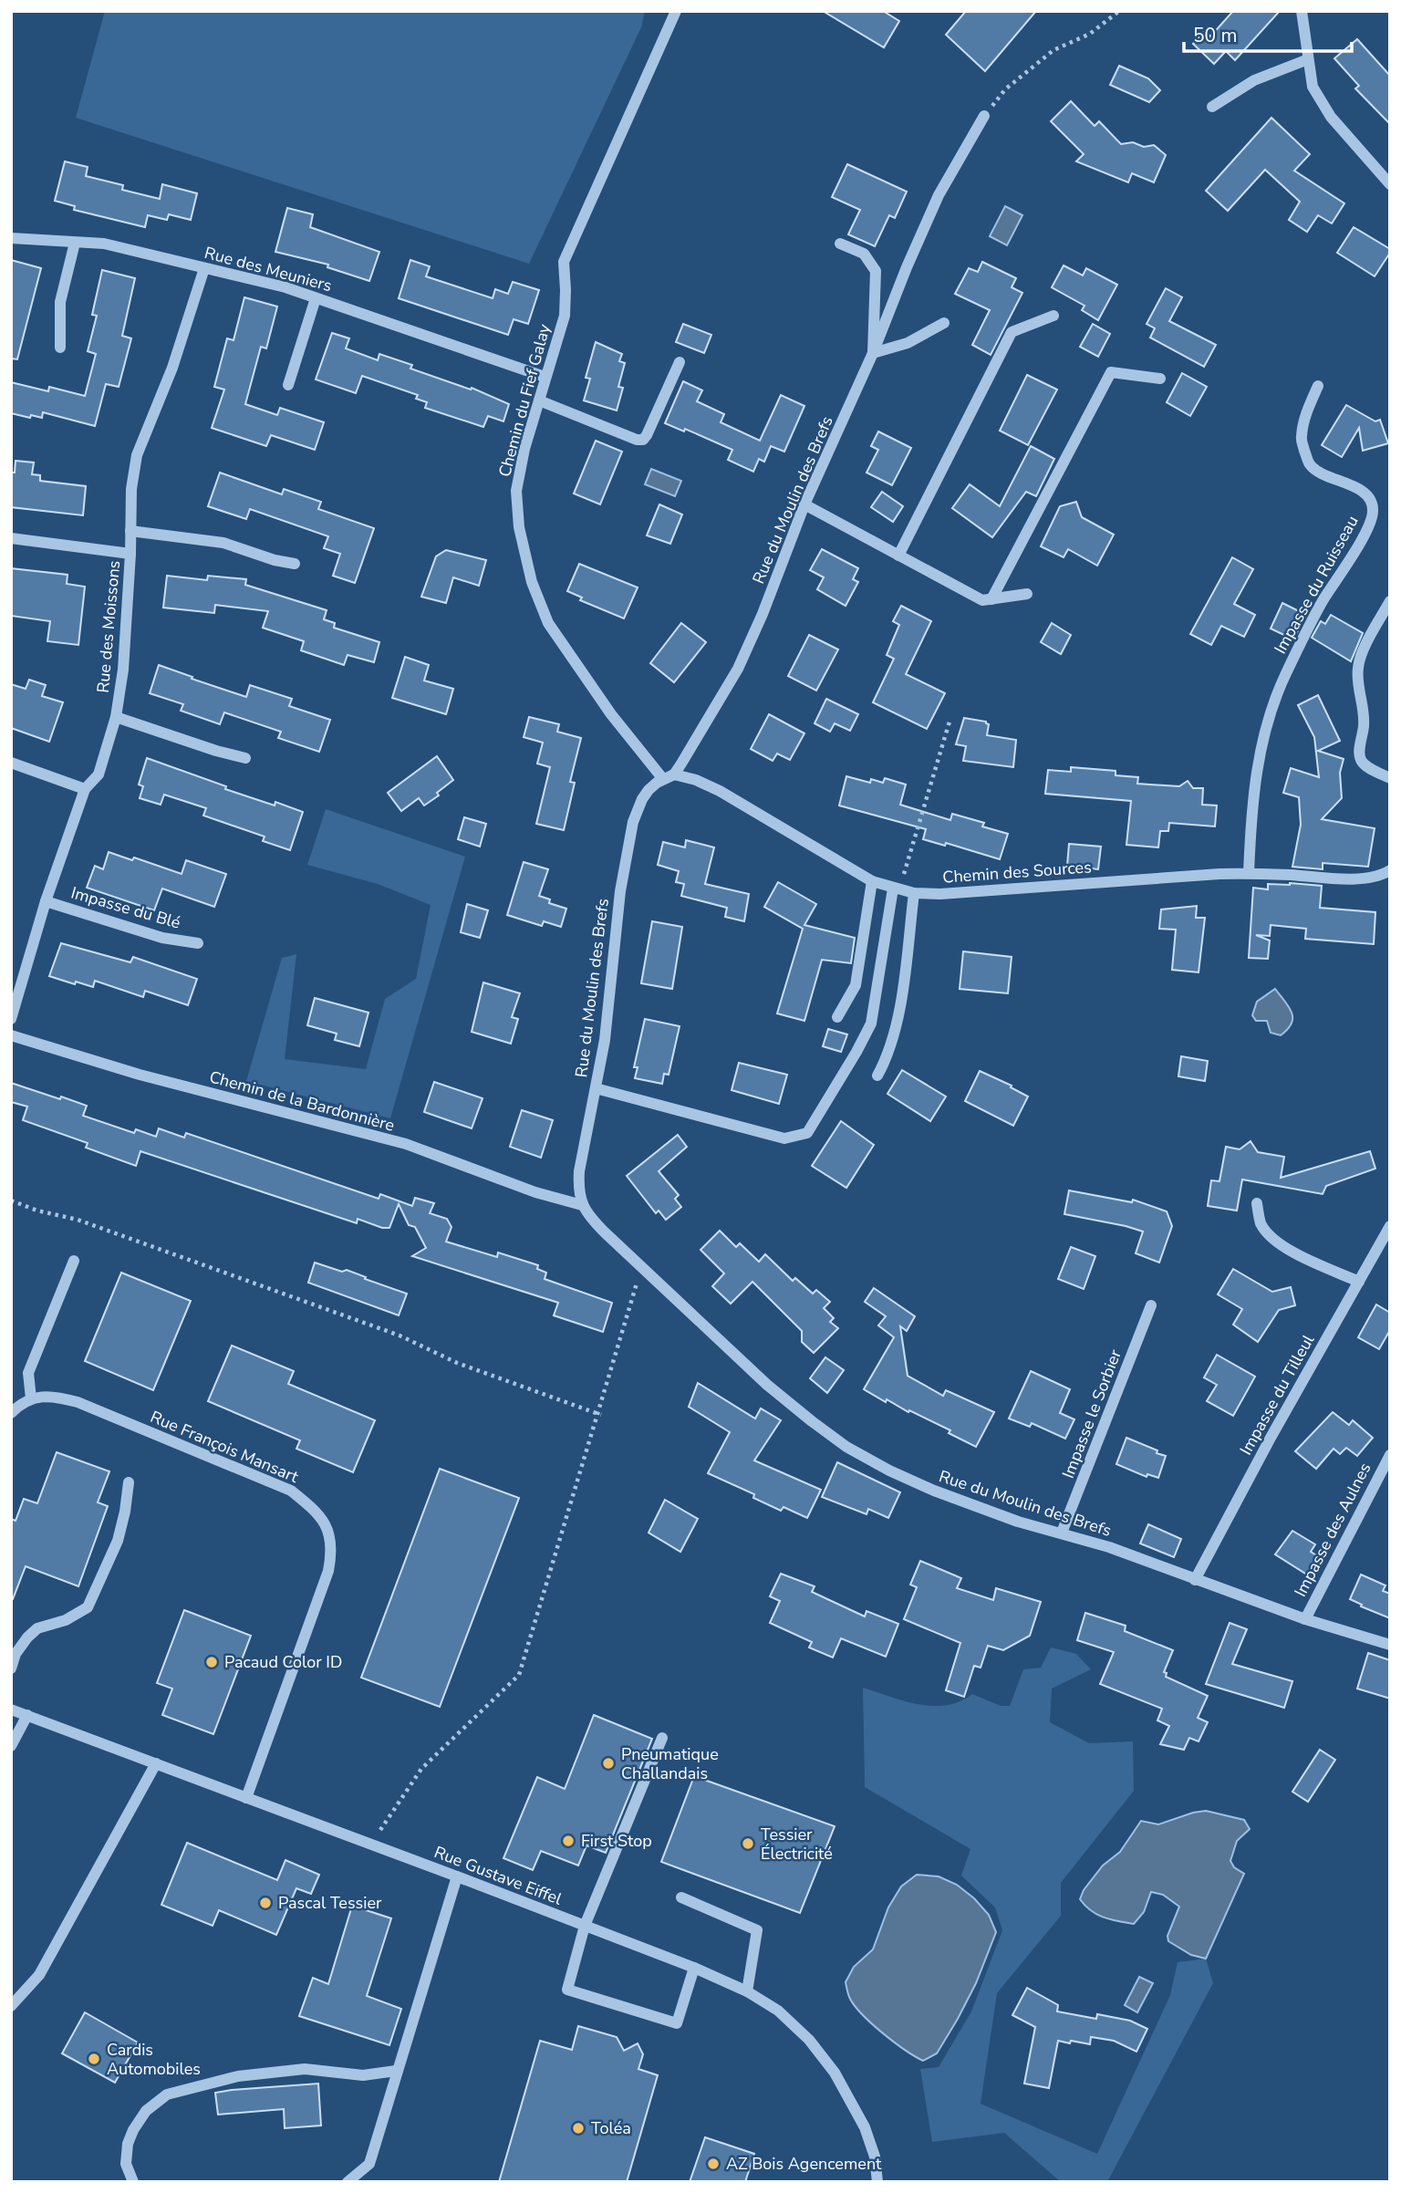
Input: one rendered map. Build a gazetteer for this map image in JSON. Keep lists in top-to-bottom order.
{
  "streets": {
    "street": [
      "Rue des Meuniers",
      "Chemin du Fief Galay",
      "Rue du Moulin des Brefs",
      "Impasse du Ruisseau",
      "Rue des Moissons",
      "Chemin des Sources",
      "Impasse du Blé",
      "Chemin de la Bardonnière",
      "Impasse du Tilleul",
      "Impasse le Sorbier",
      "Rue François Mansart",
      "Impasse des Aulnes",
      "Rue Gustave Eiffel"
    ]
  },
  "crossings": [
    ["Rue des Meuniers", "Chemin du Fief Galay"],
    ["Rue des Meuniers", "Rue des Moissons"],
    ["Chemin du Fief Galay", "Rue du Moulin des Brefs"],
    ["Chemin du Fief Galay", "Chemin des Sources"],
    ["Rue du Moulin des Brefs", "Chemin des Sources"],
    ["Rue du Moulin des Brefs", "Chemin de la Bardonnière"],
    ["Rue du Moulin des Brefs", "Impasse du Tilleul"],
    ["Rue du Moulin des Brefs", "Impasse le Sorbier"],
    ["Rue du Moulin des Brefs", "Impasse des Aulnes"],
    ["Impasse du Ruisseau", "Chemin des Sources"],
    ["Rue des Moissons", "Impasse du Blé"],
    ["Rue François Mansart", "Rue Gustave Eiffel"]
  ],
  "places": [
    "Pacaud Color ID",
    "Pneumatique Challandais",
    "First Stop",
    "Tessier Électricité",
    "Pascal Tessier",
    "Cardis Automobiles",
    "Toléa",
    "AZ Bois Agencement"
  ],
  "scale_bar": "50 m"
}
